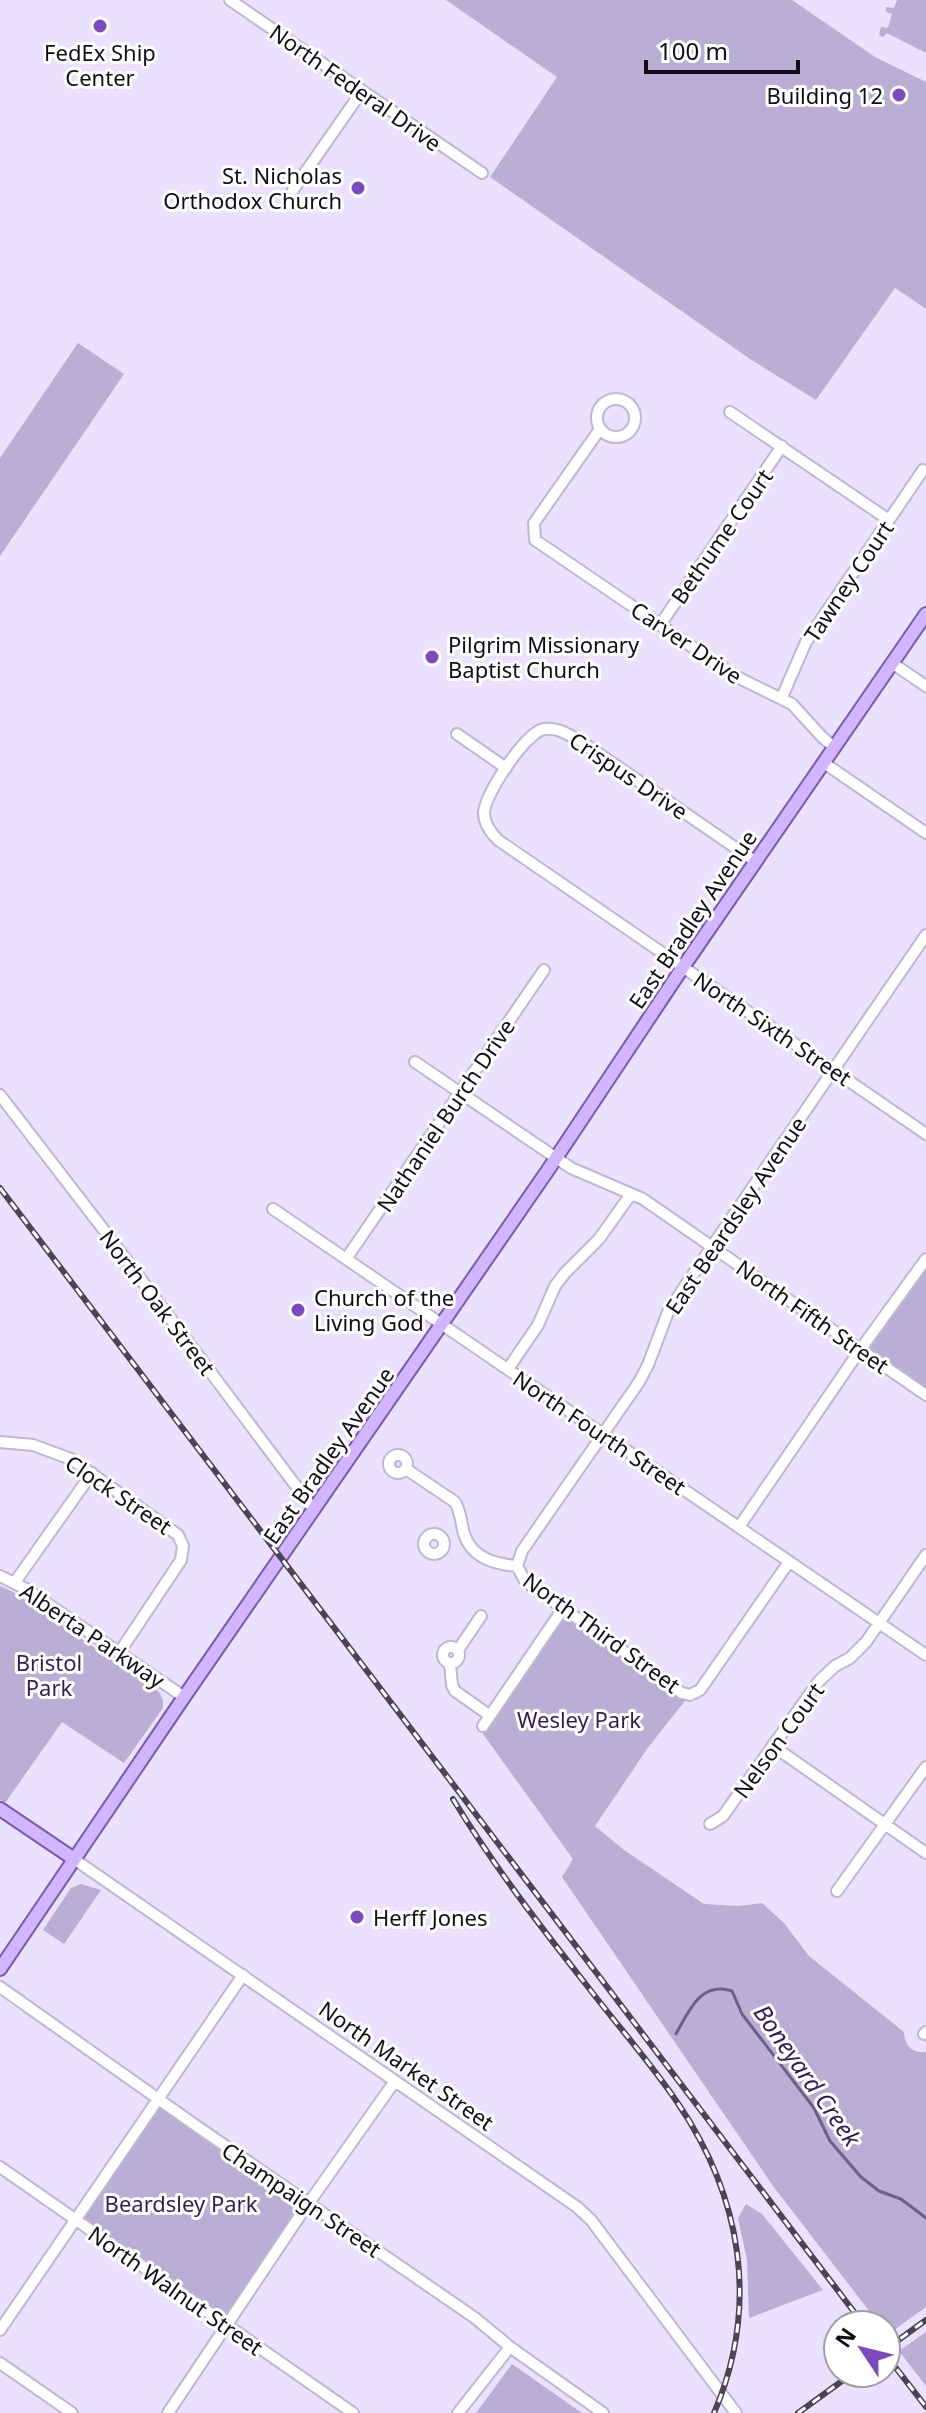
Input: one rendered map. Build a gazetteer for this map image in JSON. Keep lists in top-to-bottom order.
{
  "streets": {
    "main road": ["East Bradley Avenue", "North Market Street"],
    "street": [
      "North Federal Drive",
      "Bethume Court",
      "Tawney Court",
      "Carver Drive",
      "Crispus Drive",
      "North Sixth Street",
      "Nathaniel Burch Drive",
      "East Beardsley Avenue",
      "North Oak Street",
      "North Fifth Street",
      "North Fourth Street",
      "Clock Street",
      "North Third Street",
      "Alberta Parkway",
      "Nelson Court",
      "Champaign Street",
      "North Walnut Street"
    ]
  },
  "crossings": [
    ["Bethume Court", "Carver Drive"],
    ["Tawney Court", "Carver Drive"],
    ["Carver Drive", "East Bradley Avenue"],
    ["Crispus Drive", "East Bradley Avenue"],
    ["Crispus Drive", "North Sixth Street"],
    ["East Bradley Avenue", "North Sixth Street"],
    ["East Bradley Avenue", "North Oak Street"],
    ["East Bradley Avenue", "North Fifth Street"],
    ["East Bradley Avenue", "North Fourth Street"],
    ["East Bradley Avenue", "Alberta Parkway"],
    ["East Bradley Avenue", "North Market Street"],
    ["North Sixth Street", "East Beardsley Avenue"],
    ["Nathaniel Burch Drive", "North Fifth Street"],
    ["Nathaniel Burch Drive", "North Fourth Street"],
    ["East Beardsley Avenue", "North Fifth Street"],
    ["East Beardsley Avenue", "North Fourth Street"],
    ["East Beardsley Avenue", "North Third Street"],
    ["North Fourth Street", "North Third Street"],
    ["North Fourth Street", "Nelson Court"],
    ["Clock Street", "Alberta Parkway"]
  ],
  "water": ["Boneyard Creek"],
  "parks": ["Bristol Park", "Wesley Park", "Beardsley Park"],
  "places": [
    "FedEx Ship Center",
    "Building 12",
    "St. Nicholas Orthodox Church",
    "Pilgrim Missionary Baptist Church",
    "Church of the Living God",
    "Herff Jones"
  ],
  "scale_bar": "100 m",
  "north": "top left"
}
